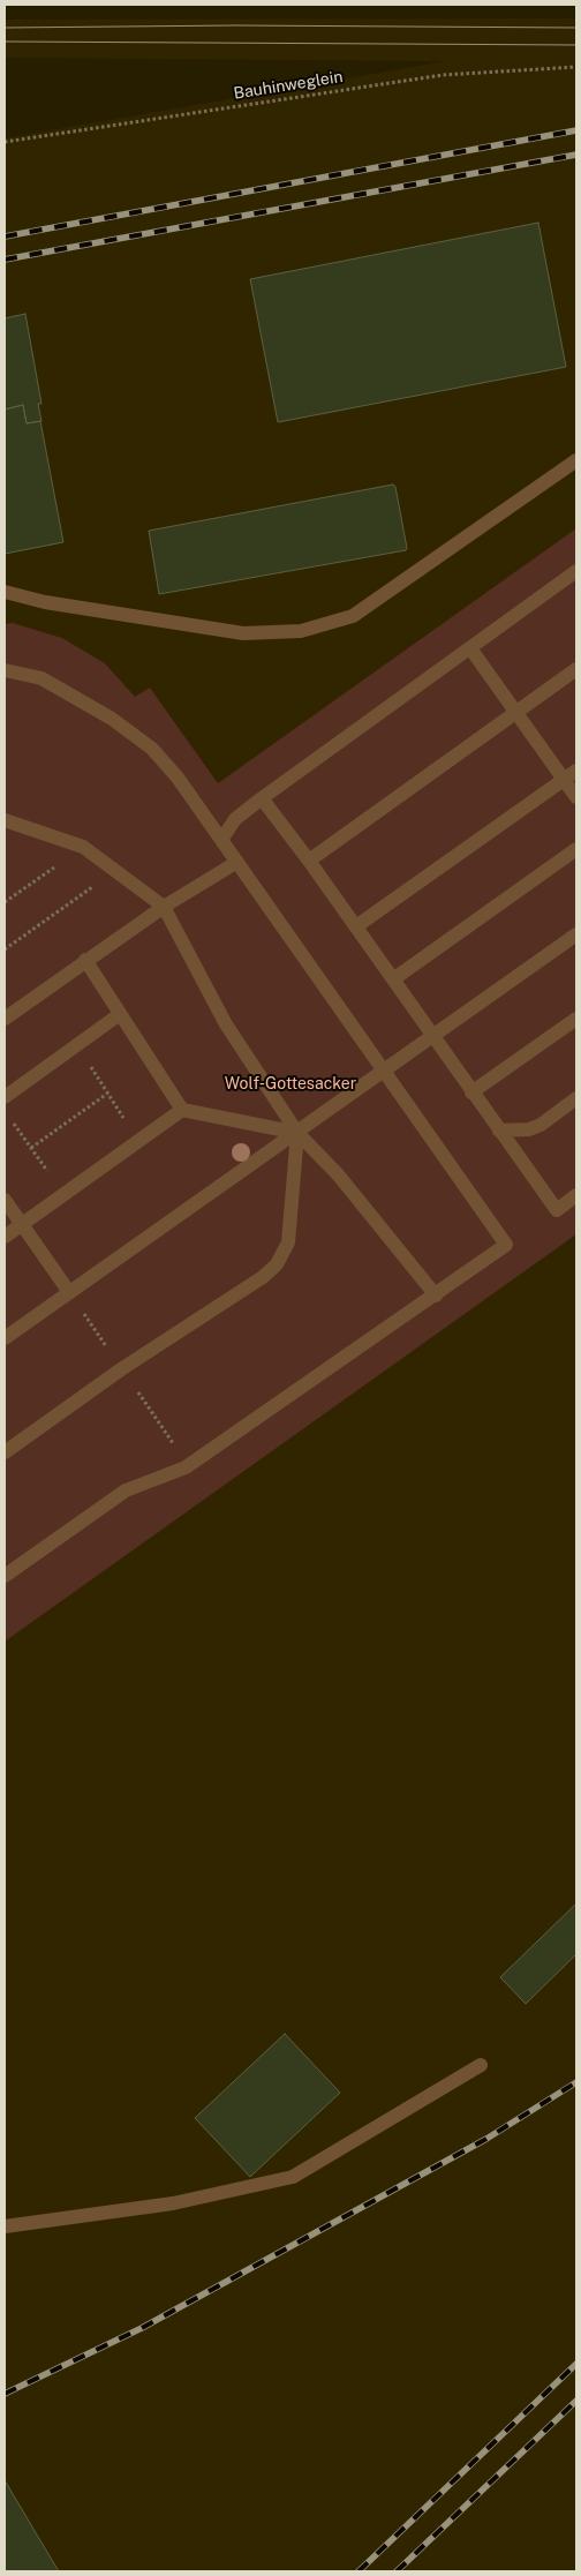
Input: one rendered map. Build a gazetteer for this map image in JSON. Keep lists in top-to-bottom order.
{
  "streets": {
    "path": ["Bauhinweglein"]
  },
  "parks": ["Wolf-Gottesacker"]
}
